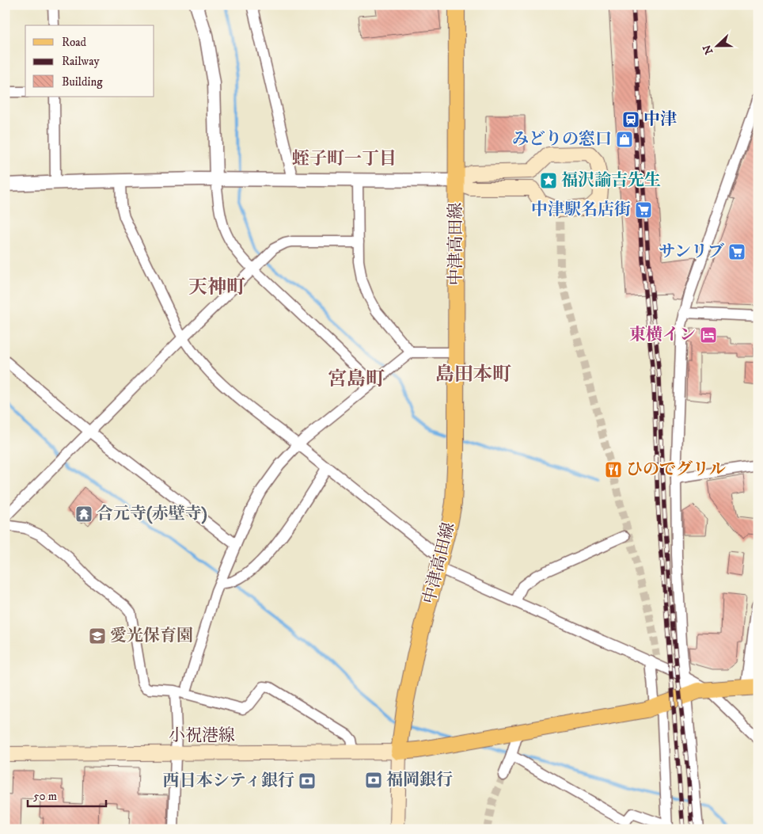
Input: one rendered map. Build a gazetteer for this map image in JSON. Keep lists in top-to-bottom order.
{
  "streets": {
    "main road": ["中津高田線", "小祝港線"]
  },
  "crossings": [
    ["中津高田線", "小祝港線"]
  ],
  "districts": [
    "蛭子町一丁目",
    "天神町",
    "島田本町",
    "宮島町"
  ],
  "places": {
    "station": ["中津"],
    "shop": ["みどりの窓口"],
    "place": ["福沢諭吉先生"],
    "supermarket": ["中津駅名店街", "サンリブ"],
    "hotel": ["東横イン"],
    "restaurant": ["ひのでグリル"],
    "temple": ["合元寺(赤壁寺)"],
    "school or university": ["愛光保育園"],
    "bank": ["福岡銀行", "西日本シティ銀行"]
  },
  "legend": ["Road", "Railway", "Building"],
  "scale_bar": "50 m",
  "north": "left"
}
